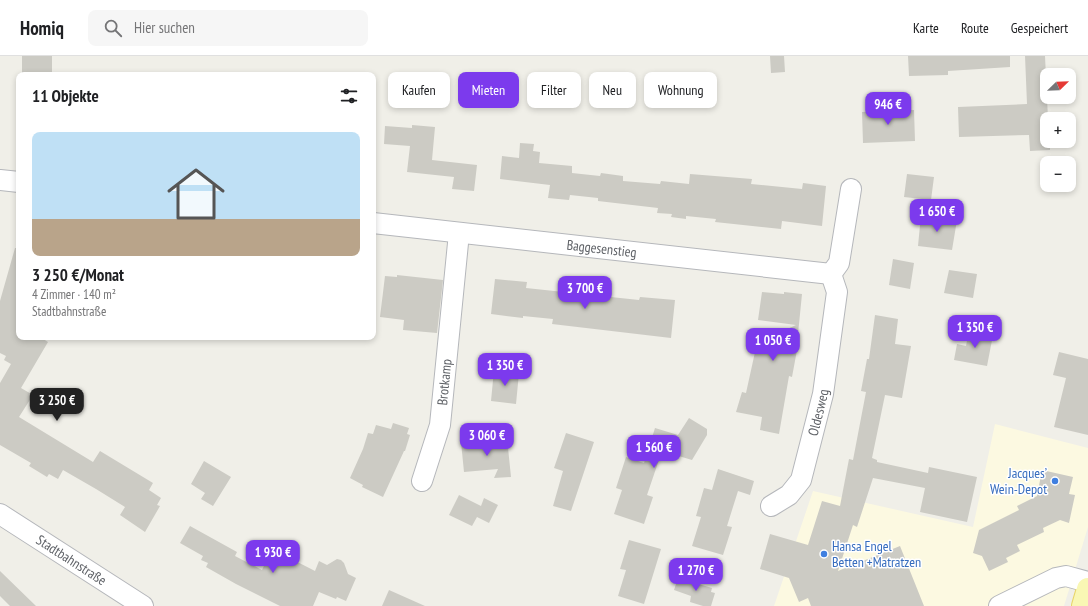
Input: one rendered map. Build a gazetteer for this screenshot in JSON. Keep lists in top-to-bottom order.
{
  "streets": {
    "street": [
      "Baggesenstieg",
      "Brotkamp",
      "Oldesweg",
      "Stadtbahnstraße"
    ]
  },
  "crossings": [
    ["Baggesenstieg", "Brotkamp"],
    ["Baggesenstieg", "Oldesweg"]
  ],
  "places": ["Jacques’ Wein-Depot", "Hansa Engel Betten +Matratzen"],
  "north": "top right",
  "page": {
    "header": "Homiq",
    "search": "Hier suchen",
    "nav": ["Karte", "Route", "Gespeichert"],
    "map_buttons": ["+", "−"],
    "chip": [
      "Kaufen",
      "Mieten",
      "Filter",
      "Neu",
      "Wohnung"
    ],
    "heading": "11 Objekte",
    "price": [
      "946 €",
      "1 650 €",
      "3 700 €",
      "1 350 €",
      "1 050 €",
      "1 350 €",
      "3 250 €",
      "3 060 €",
      "1 560 €",
      "1 930 €",
      "1 270 €"
    ],
    "list": [
      {
        "name": "3 250 €/Monat",
        "note": "4 Zimmer · 140 m² · Stadtbahnstraße"
      }
    ]
  }
}
